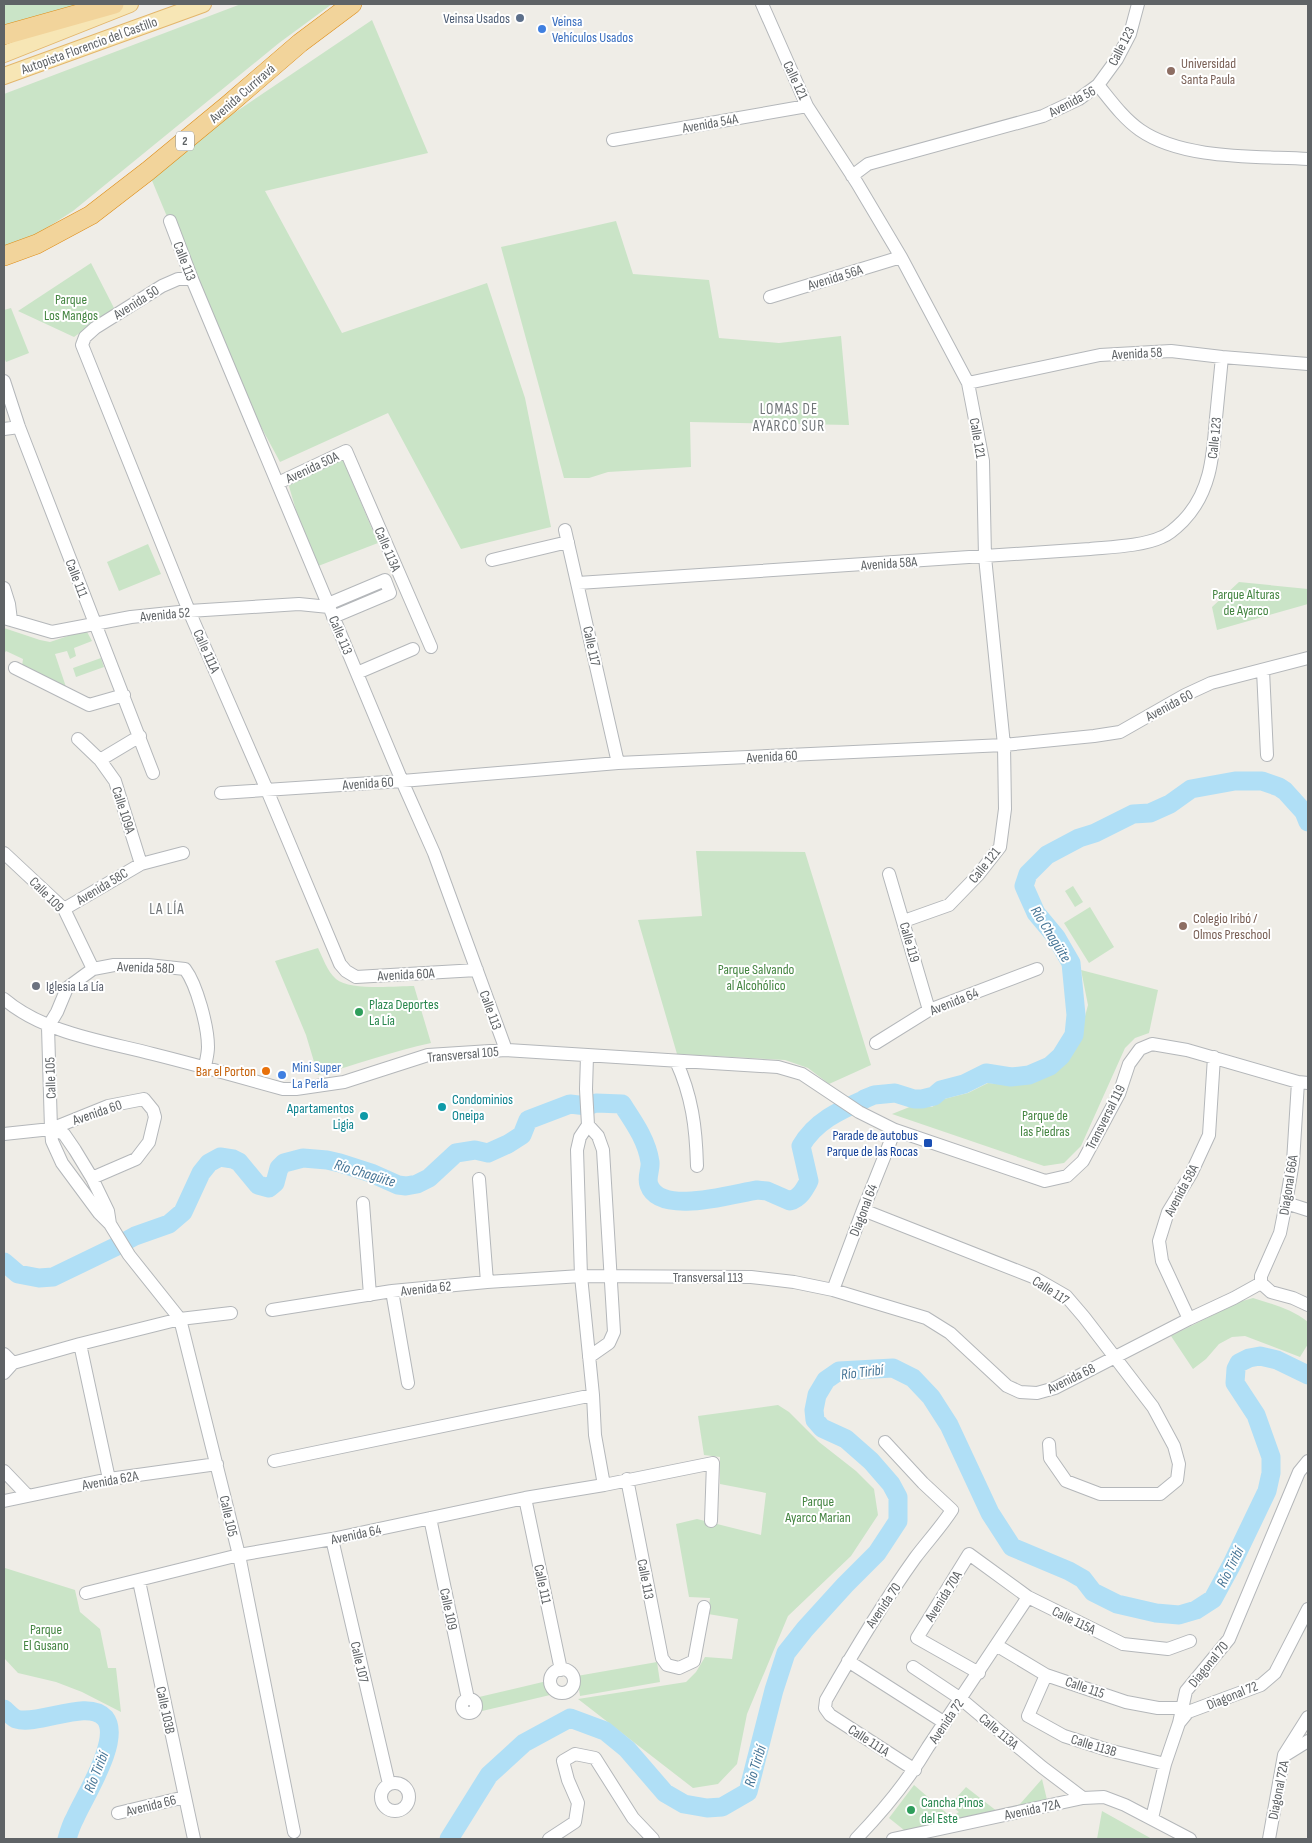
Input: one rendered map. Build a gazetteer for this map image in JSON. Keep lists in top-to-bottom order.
{
  "streets": {
    "highway": ["Avenida Curriravá", "2"],
    "main road": ["Autopista Florencio del Castillo"],
    "street": [
      "Calle 123",
      "Calle 121",
      "Avenida 56",
      "Avenida 54A",
      "Calle 113",
      "Avenida 56A",
      "Avenida 50",
      "Avenida 58",
      "Avenida 50A",
      "Calle 113A",
      "Avenida 58A",
      "Calle 111",
      "Avenida 52",
      "Calle 117",
      "Calle 111A",
      "Avenida 60",
      "Calle 109A",
      "Avenida 58C",
      "Calle 109",
      "Calle 119",
      "Avenida 58D",
      "Avenida 60A",
      "Avenida 64",
      "Transversal 105",
      "Calle 105",
      "Transversal 119",
      "Diagonal 66A",
      "Diagonal 64",
      "Transversal 113",
      "Avenida 62",
      "Avenida 68",
      "Avenida 62A",
      "Avenida 70A",
      "Avenida 70",
      "Calle 115A",
      "Calle 107",
      "Diagonal 70",
      "Calle 115",
      "Diagonal 72",
      "Calle 103B",
      "Avenida 72",
      "Calle 113B",
      "Diagonal 72A",
      "Avenida 66",
      "Avenida 72A"
    ]
  },
  "crossings": [
    ["Calle 123", "Avenida 56"],
    ["Calle 123", "Avenida 58"],
    ["Calle 123", "Avenida 58A"],
    ["Calle 121", "Avenida 56"],
    ["Calle 121", "Avenida 54A"],
    ["Calle 121", "Avenida 56A"],
    ["Calle 121", "Avenida 58"],
    ["Calle 121", "Avenida 58A"],
    ["Calle 121", "Avenida 60"],
    ["Calle 121", "Calle 119"],
    ["Calle 113", "Avenida 50"],
    ["Calle 113", "Avenida 50A"],
    ["Calle 113", "Avenida 52"],
    ["Calle 113", "Avenida 60"],
    ["Calle 113", "Avenida 60A"],
    ["Calle 113", "Avenida 64"],
    ["Calle 113", "Transversal 105"],
    ["Avenida 50", "Calle 111A"],
    ["Avenida 50A", "Calle 113A"],
    ["Calle 113A", "Avenida 72"],
    ["Calle 113A", "Avenida 72A"],
    ["Avenida 58A", "Calle 117"],
    ["Avenida 58A", "Transversal 119"],
    ["Avenida 58A", "Avenida 68"],
    ["Calle 111", "Avenida 52"],
    ["Calle 111", "Avenida 64"],
    ["Avenida 52", "Calle 111A"],
    ["Calle 117", "Avenida 60"],
    ["Calle 117", "Diagonal 64"],
    ["Calle 117", "Avenida 68"],
    ["Calle 111A", "Avenida 60"],
    ["Calle 111A", "Avenida 60A"],
    ["Calle 111A", "Avenida 70"],
    ["Calle 111A", "Avenida 72"],
    ["Avenida 60", "Calle 105"],
    ["Calle 109A", "Avenida 58C"],
    ["Avenida 58C", "Calle 109"],
    ["Calle 109", "Avenida 58D"],
    ["Calle 109", "Avenida 64"],
    ["Calle 119", "Avenida 64"],
    ["Avenida 58D", "Transversal 105"],
    ["Avenida 58D", "Calle 105"],
    ["Avenida 64", "Calle 105"],
    ["Avenida 64", "Calle 107"],
    ["Avenida 64", "Calle 103B"],
    ["Transversal 105", "Calle 105"],
    ["Transversal 105", "Transversal 119"],
    ["Transversal 105", "Diagonal 64"],
    ["Calle 105", "Avenida 62A"],
    ["Transversal 119", "Diagonal 66A"],
    ["Transversal 119", "Diagonal 64"],
    ["Diagonal 66A", "Avenida 68"],
    ["Diagonal 64", "Transversal 113"],
    ["Diagonal 64", "Avenida 68"],
    ["Transversal 113", "Avenida 62"],
    ["Transversal 113", "Avenida 68"],
    ["Avenida 70A", "Calle 115A"],
    ["Avenida 70A", "Avenida 72"],
    ["Calle 115A", "Avenida 72"],
    ["Diagonal 70", "Calle 115"],
    ["Diagonal 70", "Diagonal 72"],
    ["Diagonal 70", "Calle 113B"],
    ["Diagonal 70", "Avenida 72A"],
    ["Calle 115", "Avenida 72"],
    ["Calle 115", "Calle 113B"],
    ["Calle 103B", "Avenida 66"]
  ],
  "districts": ["LOMAS DE AYARCO SUR", "LA LÍA"],
  "water": ["Río Chagüite", "Río Tiribí"],
  "parks": [
    "Parque Los Mangos",
    "Parque Alturas de Ayarco",
    "Parque Salvando al Alcohólico",
    "Parque de las Piedras",
    "Parque Ayarco Marian",
    "Parque El Gusano"
  ],
  "places": {
    "other": [
      "Veinsa Usados",
      "Veinsa Vehículos Usados",
      "Universidad Santa Paula",
      "Colegio Iribó / Olmos Preschool",
      "Iglesia La Lía",
      "Plaza Deportes La Lía",
      "Bar el Porton",
      "Mini Super La Perla",
      "Condominios Oneipa",
      "Apartamentos Ligia",
      "Cancha Pinos del Este"
    ],
    "transit": ["Parade de autobus Parque de las Rocas"]
  }
}
